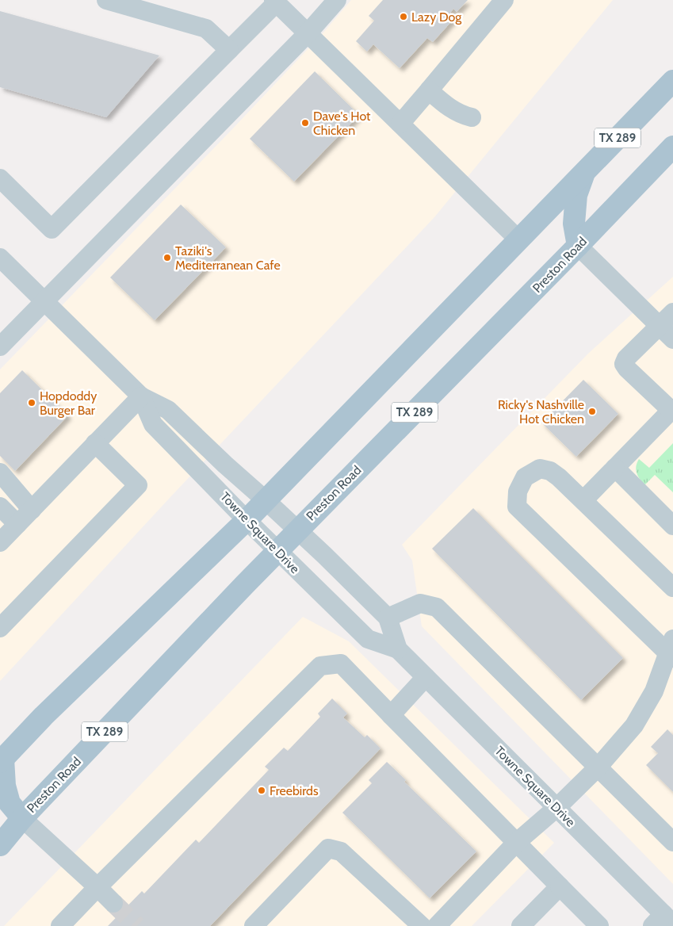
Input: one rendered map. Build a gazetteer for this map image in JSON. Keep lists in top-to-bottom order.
{
  "streets": {
    "main road": ["TX 289", "Preston Road"],
    "street": ["Towne Square Drive"]
  },
  "crossings": [
    ["TX 289", "Towne Square Drive"],
    ["Preston Road", "Towne Square Drive"]
  ],
  "places": [
    "Lazy Dog",
    "Dave's Hot Chicken",
    "Taziki's Mediterranean Cafe",
    "Hopdoddy Burger Bar",
    "Ricky's Nashville Hot Chicken",
    "Freebirds"
  ]
}
